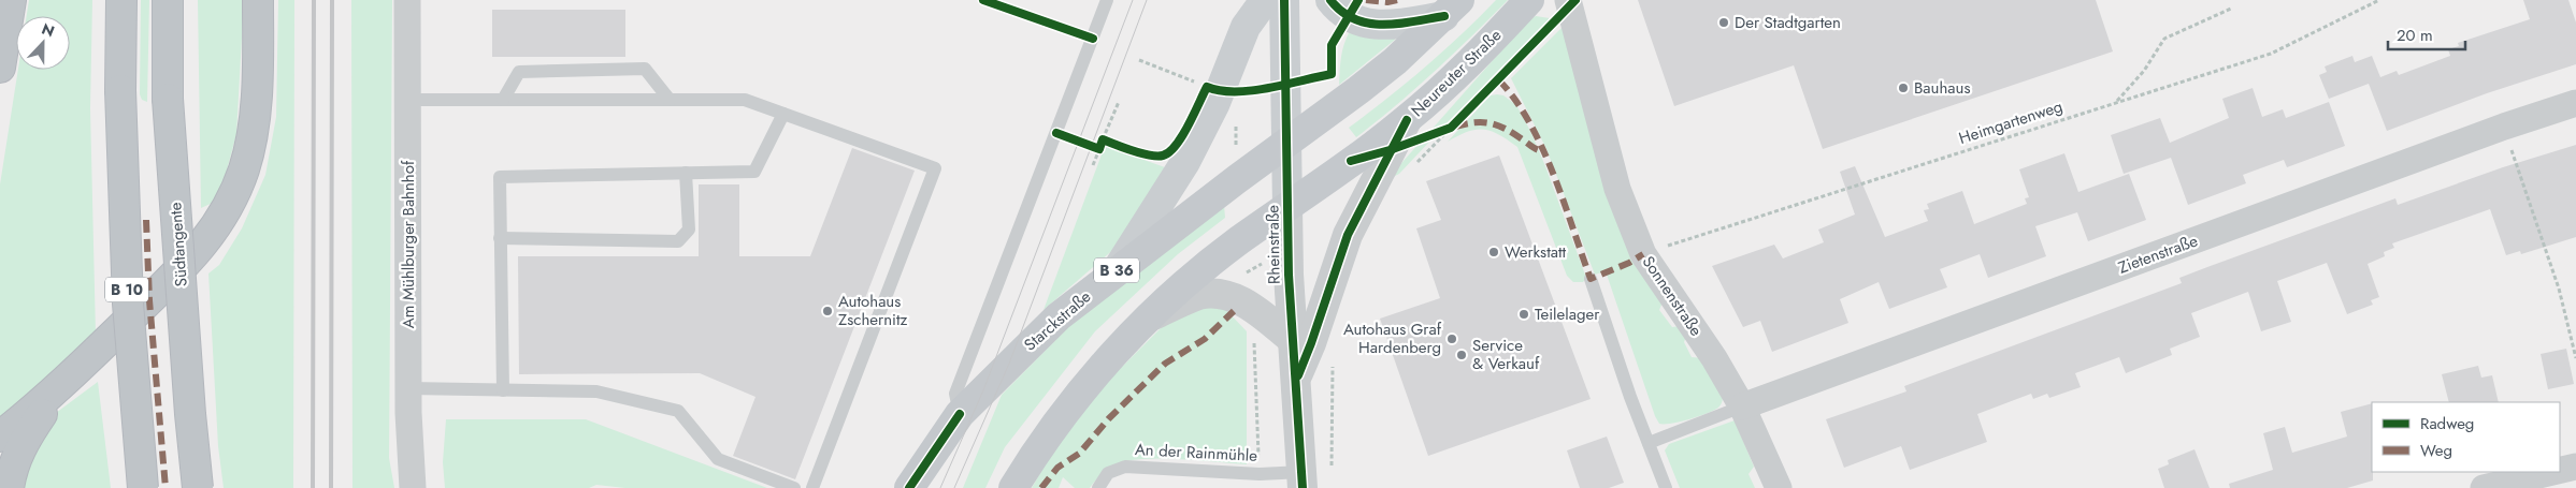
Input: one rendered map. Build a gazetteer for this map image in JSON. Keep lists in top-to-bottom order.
{
  "streets": {
    "highway": ["Südtangente", "B 10"],
    "main road": [
      "Neureuter Straße",
      "Rheinstraße",
      "B 36",
      "Starckstraße"
    ],
    "street": ["Am Mühlburger Bahnhof", "Zietenstraße", "Sonnenstraße"],
    "lane": ["An der Rainmühle"],
    "path": ["Heimgartenweg"]
  },
  "crossings": [
    ["Neureuter Straße", "Rheinstraße"],
    ["Heimgartenweg", "Sonnenstraße"],
    ["Rheinstraße", "Starckstraße"],
    ["Rheinstraße", "An der Rainmühle"],
    ["Zietenstraße", "Sonnenstraße"]
  ],
  "places": [
    "Der Stadtgarten",
    "Bauhaus",
    "Werkstatt",
    "Autohaus Zschernitz",
    "Teilelager",
    "Autohaus Graf Hardenberg",
    "Service & Verkauf"
  ],
  "legend": ["Radweg", "Weg"],
  "scale_bar": "20 m",
  "north": "top"
}
